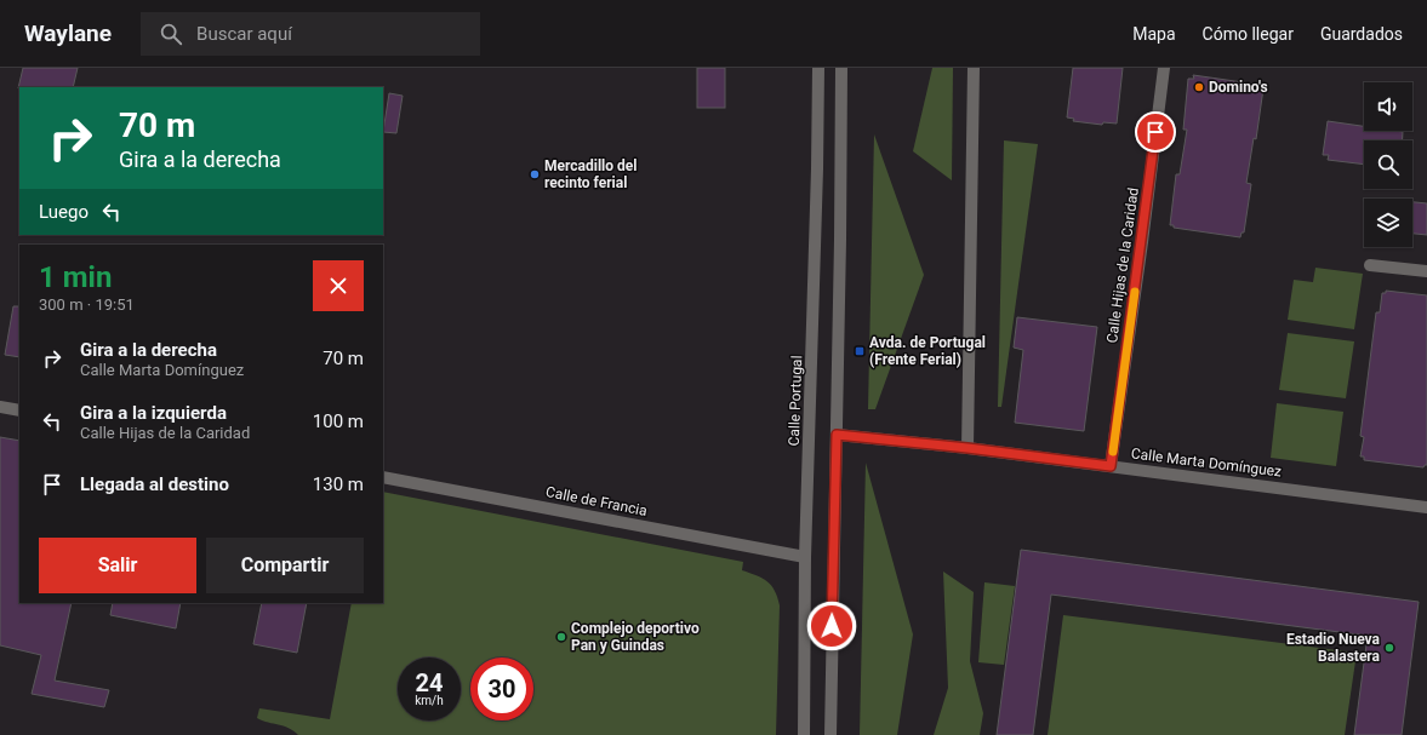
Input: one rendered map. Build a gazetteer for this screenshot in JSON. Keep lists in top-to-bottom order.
{
  "streets": {
    "street": [
      "Calle Hijas de la Caridad",
      "Calle Portugal",
      "Calle Marta Domínguez",
      "Calle de Francia"
    ]
  },
  "crossings": [
    ["Calle Hijas de la Caridad", "Calle Marta Domínguez"],
    ["Calle Portugal", "Calle de Francia"]
  ],
  "places": {
    "other": [
      "Domino's",
      "Mercadillo del recinto ferial",
      "Complejo deportivo Pan y Guindas",
      "Estadio Nueva Balastera"
    ],
    "transit": ["Avda. de Portugal (Frente Ferial)"]
  },
  "page": {
    "header": "Waylane",
    "search": "Buscar aquí",
    "nav": ["Mapa", "Cómo llegar", "Guardados"],
    "turn": ["70 m", "Gira a la derecha"],
    "then": "Luego",
    "heading": ["1 min", "300 m · 19:51"],
    "list": [
      {
        "name": "Gira a la derecha",
        "note": "Calle Marta Domínguez",
        "value": "70 m"
      },
      {
        "name": "Gira a la izquierda",
        "note": "Calle Hijas de la Caridad",
        "value": "100 m"
      },
      {
        "name": "Llegada al destino",
        "value": "130 m"
      }
    ],
    "buttons": ["Salir", "Compartir"],
    "speed": "24 km/h",
    "limit": "30"
  }
}
